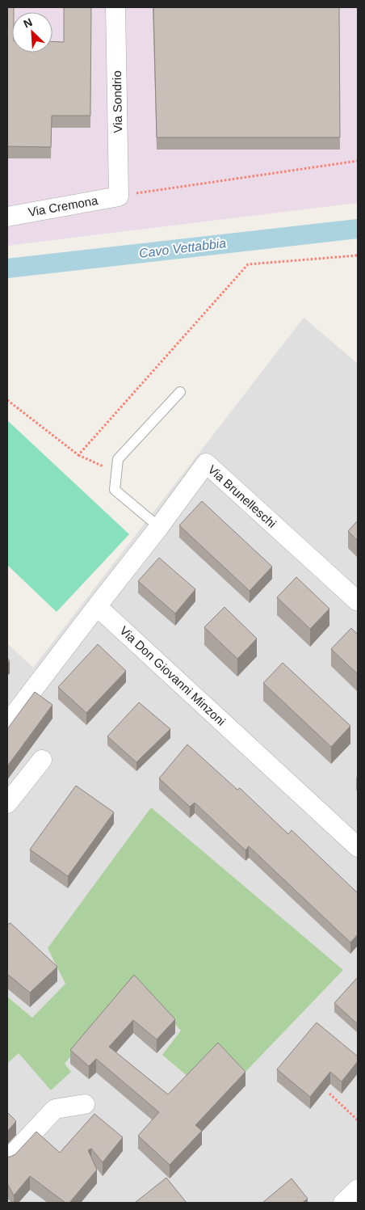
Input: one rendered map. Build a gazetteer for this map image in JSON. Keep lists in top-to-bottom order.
{
  "streets": {
    "street": [
      "Via Sondrio",
      "Via Cremona",
      "Via Brunelleschi",
      "Via Don Giovanni Minzoni"
    ]
  },
  "crossings": [
    ["Via Sondrio", "Via Cremona"],
    ["Via Brunelleschi", "Via Don Giovanni Minzoni"]
  ],
  "water": ["Cavo Vettabbia"],
  "north": "top left"
}
